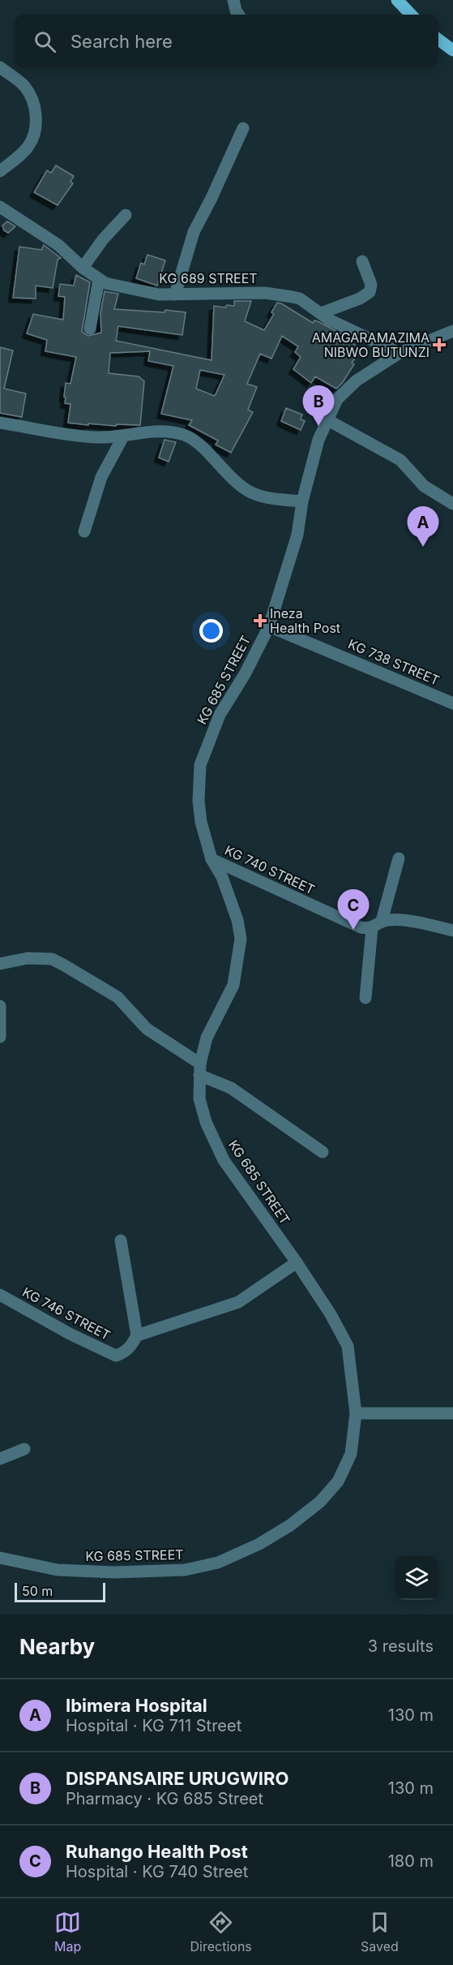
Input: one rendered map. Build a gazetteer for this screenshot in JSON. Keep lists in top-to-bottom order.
{
  "streets": {
    "street": [
      "KG 689 STREET",
      "KG 738 STREET",
      "KG 685 STREET",
      "KG 740 STREET",
      "KG 746 STREET"
    ]
  },
  "crossings": [
    ["KG 689 STREET", "KG 685 STREET"],
    ["KG 738 STREET", "KG 685 STREET"],
    ["KG 685 STREET", "KG 740 STREET"]
  ],
  "places": {
    "health": ["AMAGARAMAZIMA NIBWO BUTUNZI", "Ineza Health Post"]
  },
  "scale_bar": "50 m",
  "page": {
    "search": "Search here",
    "pins": ["B", "A", "C"],
    "scale": "50 m",
    "heading": ["Nearby", "3 results"],
    "list": [
      {
        "mark": "A",
        "name": "Ibimera Hospital",
        "note": "Hospital · KG 711 Street",
        "value": "130 m"
      },
      {
        "mark": "B",
        "name": "DISPANSAIRE URUGWIRO",
        "note": "Pharmacy · KG 685 Street",
        "value": "130 m"
      },
      {
        "mark": "C",
        "name": "Ruhango Health Post",
        "note": "Hospital · KG 740 Street",
        "value": "180 m"
      }
    ],
    "nav": ["Map", "Directions", "Saved"]
  }
}
